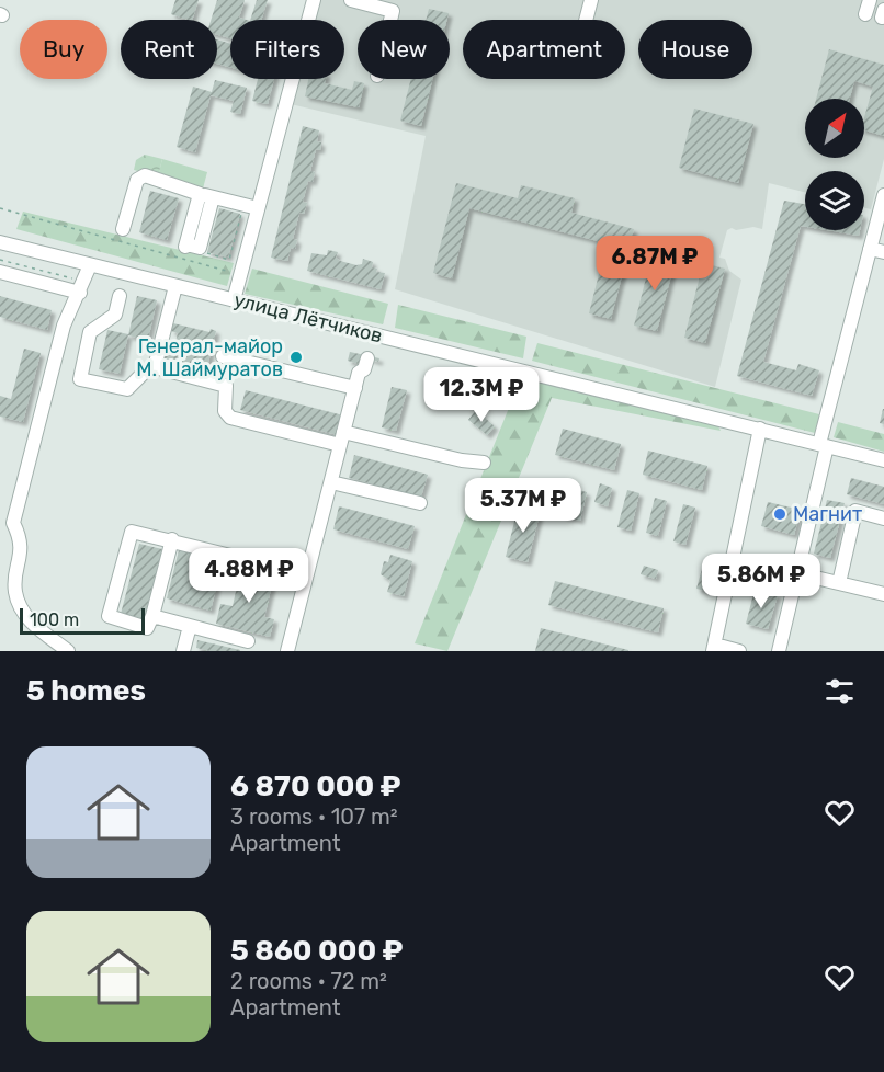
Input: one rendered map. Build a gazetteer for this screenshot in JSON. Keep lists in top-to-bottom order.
{
  "streets": {
    "street": ["улица Лётчиков"]
  },
  "places": ["Генерал-майор М. Шаймуратов", "Магнит"],
  "scale_bar": "100 m",
  "north": "top right",
  "page": {
    "chip": [
      "Buy",
      "Rent",
      "Filters",
      "New",
      "Apartment",
      "House"
    ],
    "price": [
      "6.87M ₽",
      "12.3M ₽",
      "5.37M ₽",
      "4.88M ₽",
      "5.86M ₽"
    ],
    "scale": "100 m",
    "heading": "5 homes",
    "list": [
      {
        "name": "6 870 000 ₽",
        "note": "3 rooms · 107 m² · Apartment"
      },
      {
        "name": "5 860 000 ₽",
        "note": "2 rooms · 72 m² · Apartment"
      }
    ]
  }
}
